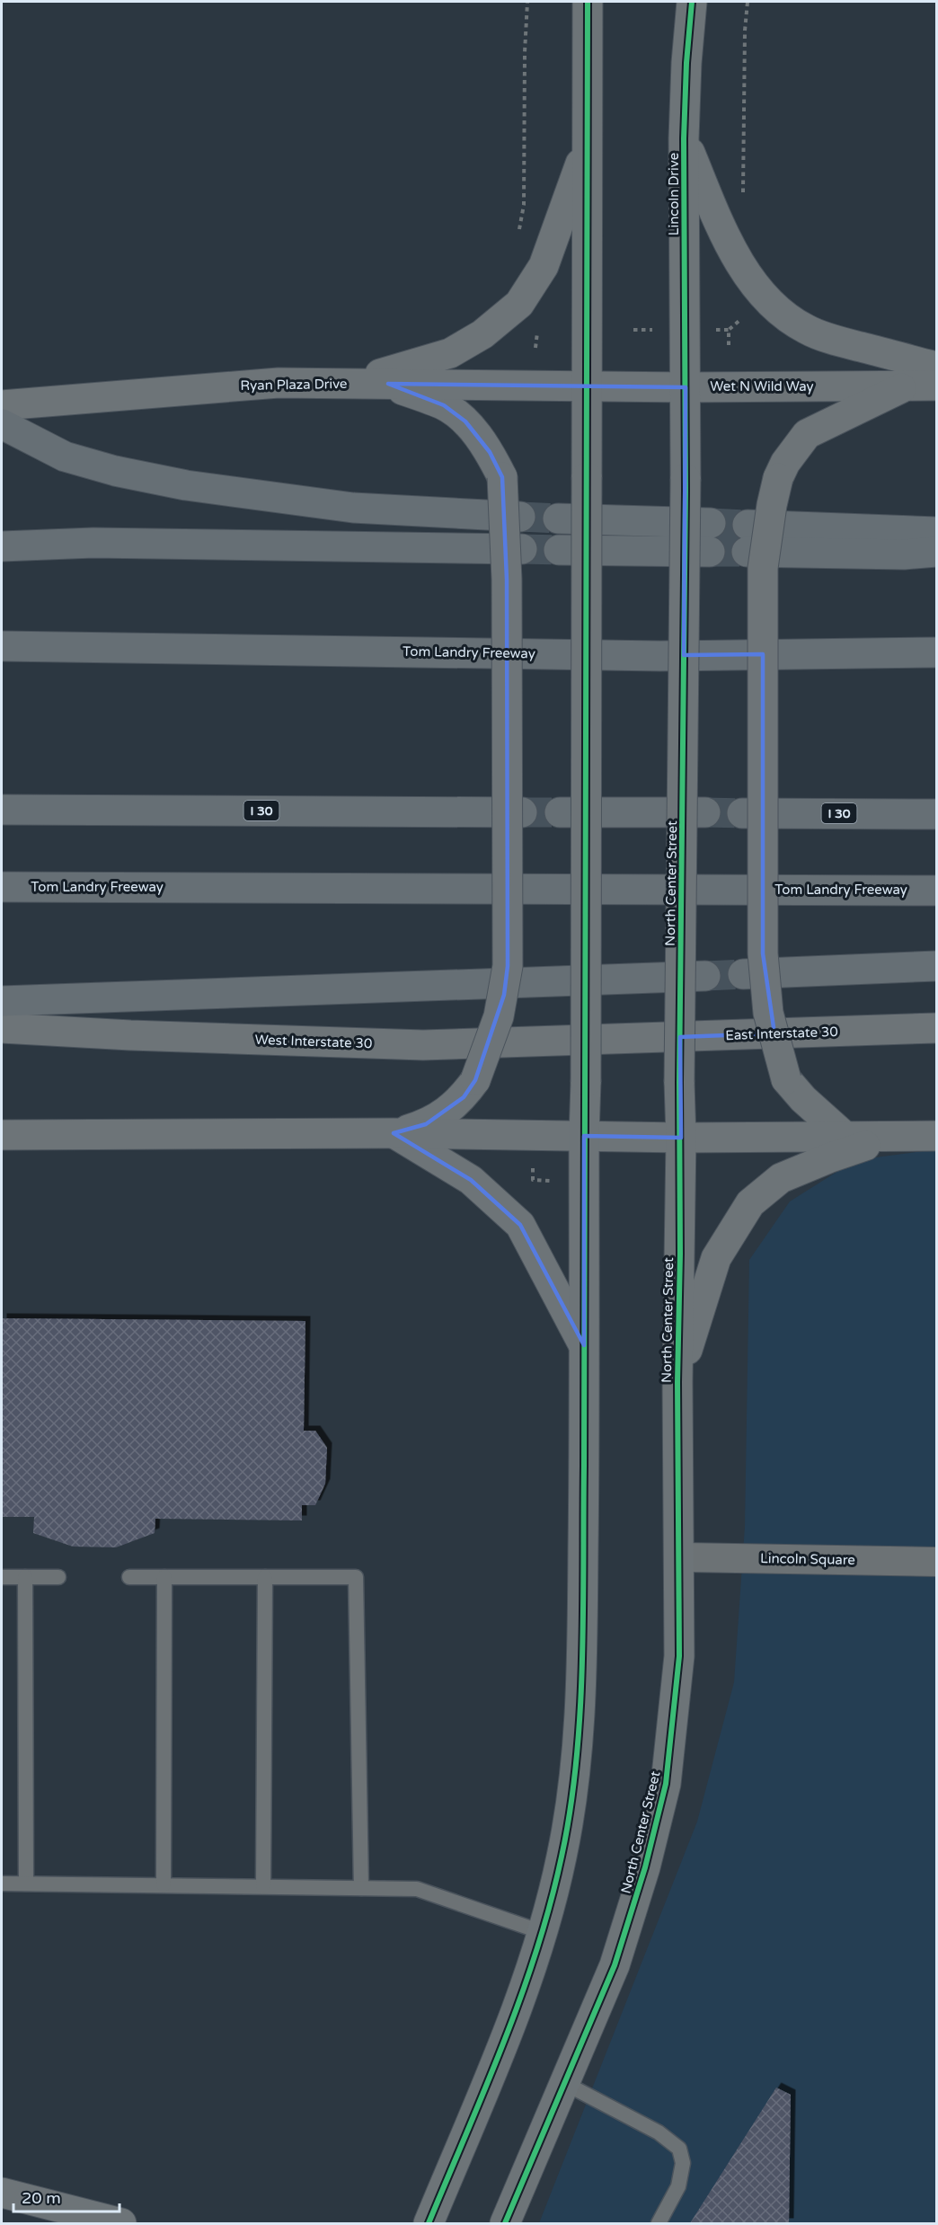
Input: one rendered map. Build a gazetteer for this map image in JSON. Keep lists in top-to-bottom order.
{
  "streets": {
    "highway": ["Tom Landry Freeway", "I 30"],
    "main road": [
      "Lincoln Drive",
      "Ryan Plaza Drive",
      "Wet N Wild Way",
      "North Center Street",
      "East Interstate 30",
      "West Interstate 30"
    ],
    "street": ["Lincoln Square"]
  },
  "crossings": [
    ["Lincoln Drive", "Wet N Wild Way"],
    ["Lincoln Drive", "North Center Street"],
    ["Ryan Plaza Drive", "Wet N Wild Way"],
    ["Wet N Wild Way", "North Center Street"],
    ["North Center Street", "Lincoln Square"],
    ["East Interstate 30", "West Interstate 30"]
  ],
  "scale_bar": "20 m"
}
